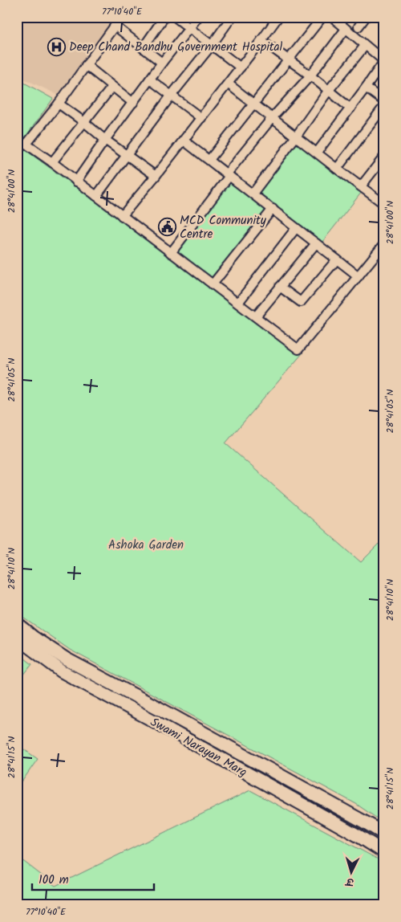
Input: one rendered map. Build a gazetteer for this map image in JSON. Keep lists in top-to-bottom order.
{
  "streets": {
    "main road": ["Swami Narayan Marg"]
  },
  "parks": ["Ashoka Garden"],
  "places": {
    "hospital": ["Deep Chand Bandhu Government Hospital"],
    "public building": ["MCD Community Centre"]
  },
  "scale_bar": "100 m",
  "north": "bottom",
  "coordinates": [
    "77°10'40\"E",
    "28°41'00\"N",
    "28°41'05\"N",
    "28°41'10\"N",
    "28°41'15\"N"
  ]
}
